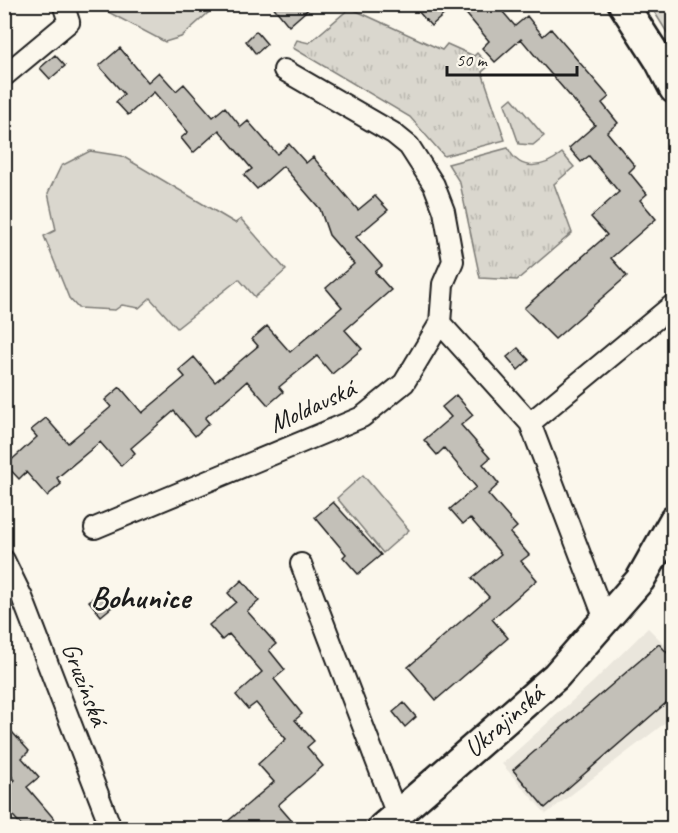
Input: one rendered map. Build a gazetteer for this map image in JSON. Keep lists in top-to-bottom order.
{
  "streets": {
    "street": ["Moldavská", "Gruzínská", "Ukrajinská"]
  },
  "districts": ["Bohunice"],
  "scale_bar": "50 m"
}
